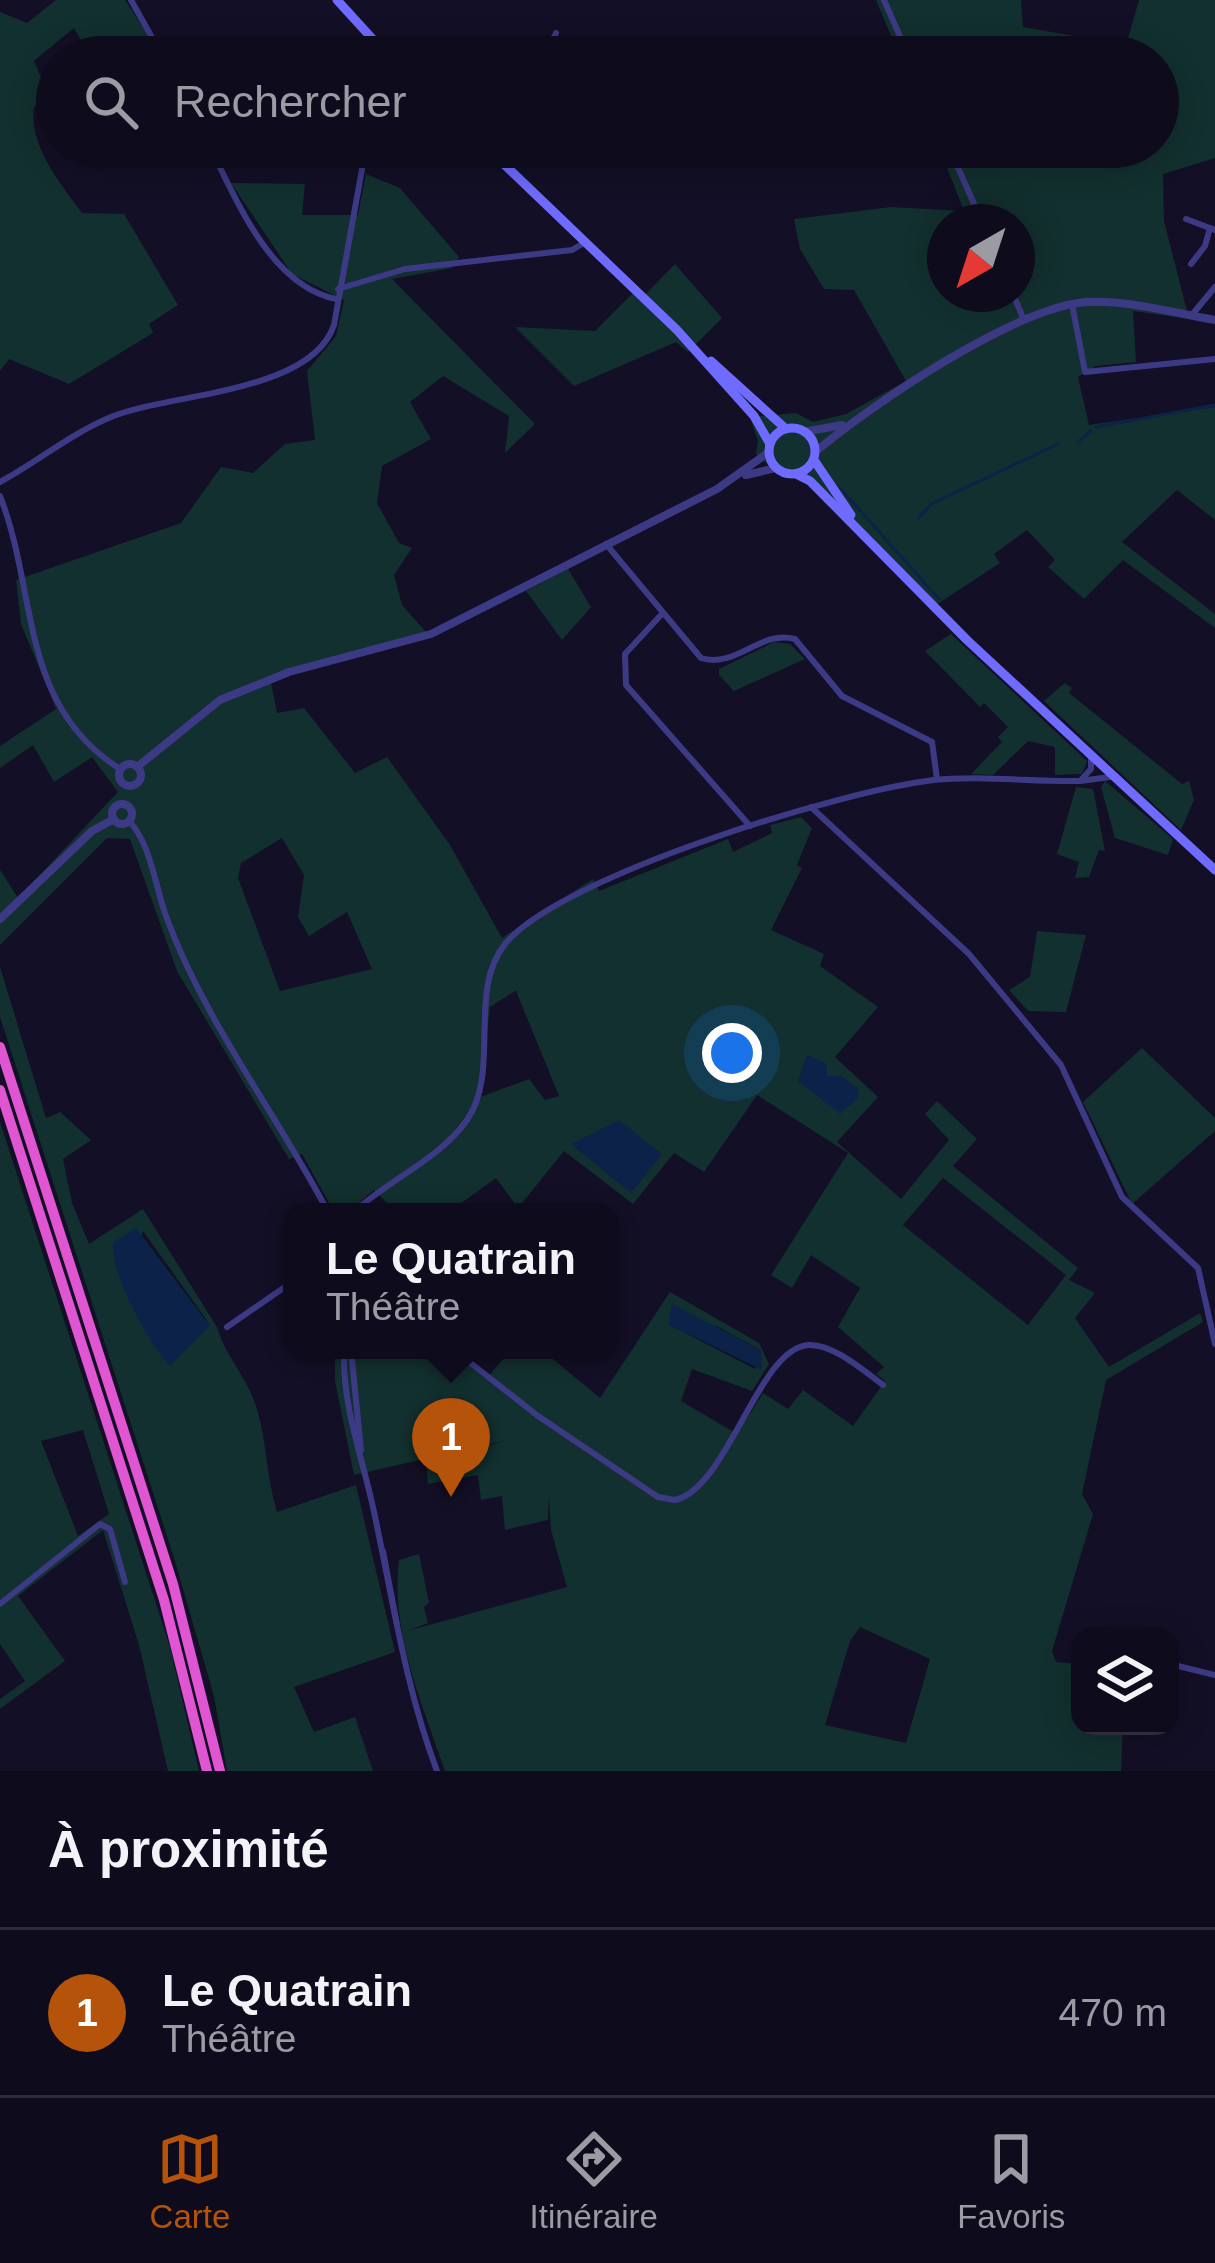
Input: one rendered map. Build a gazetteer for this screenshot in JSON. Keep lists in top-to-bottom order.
{
  "north": "bottom left",
  "page": {
    "search": "Rechercher",
    "popup": ["Le Quatrain", "Théâtre"],
    "pins": "1",
    "heading": "À proximité",
    "list": [
      {
        "mark": "1",
        "name": "Le Quatrain",
        "note": "Théâtre",
        "value": "470 m"
      }
    ],
    "nav": ["Carte", "Itinéraire", "Favoris"]
  }
}
